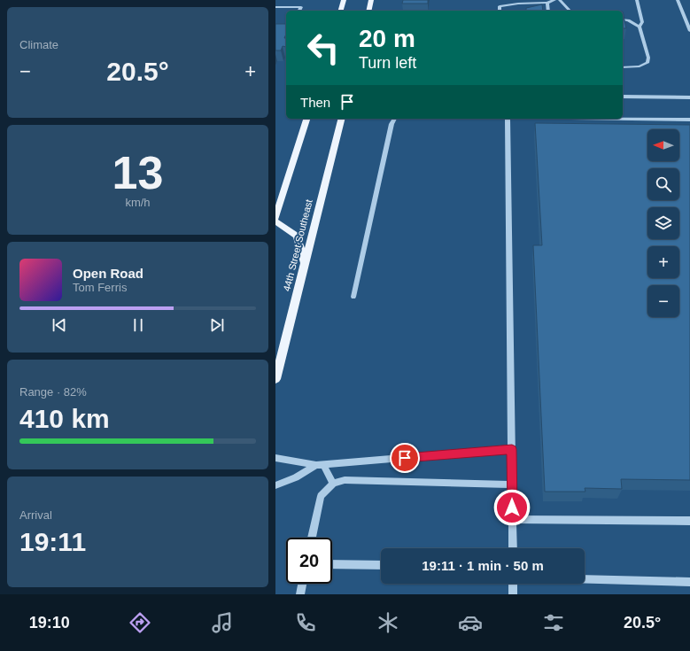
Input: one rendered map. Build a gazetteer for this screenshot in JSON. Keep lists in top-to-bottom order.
{
  "streets": {
    "main road": ["44th Street Southeast"]
  },
  "north": "left",
  "page": {
    "tile": [
      "Climate",
      ["13", "km/h"],
      ["Range · 82%", "410 km"],
      ["Arrival", "19:11"]
    ],
    "turn": ["20 m", "Turn left"],
    "heat": ["−", "20.5°", "+"],
    "then": "Then",
    "map_buttons": ["+", "−"],
    "song": ["Open Road", "Tom Ferris"],
    "limit": "20",
    "trip": "19:11 · 1 min · 50 m",
    "tabs": ["19:10", "20.5°"]
  }
}
